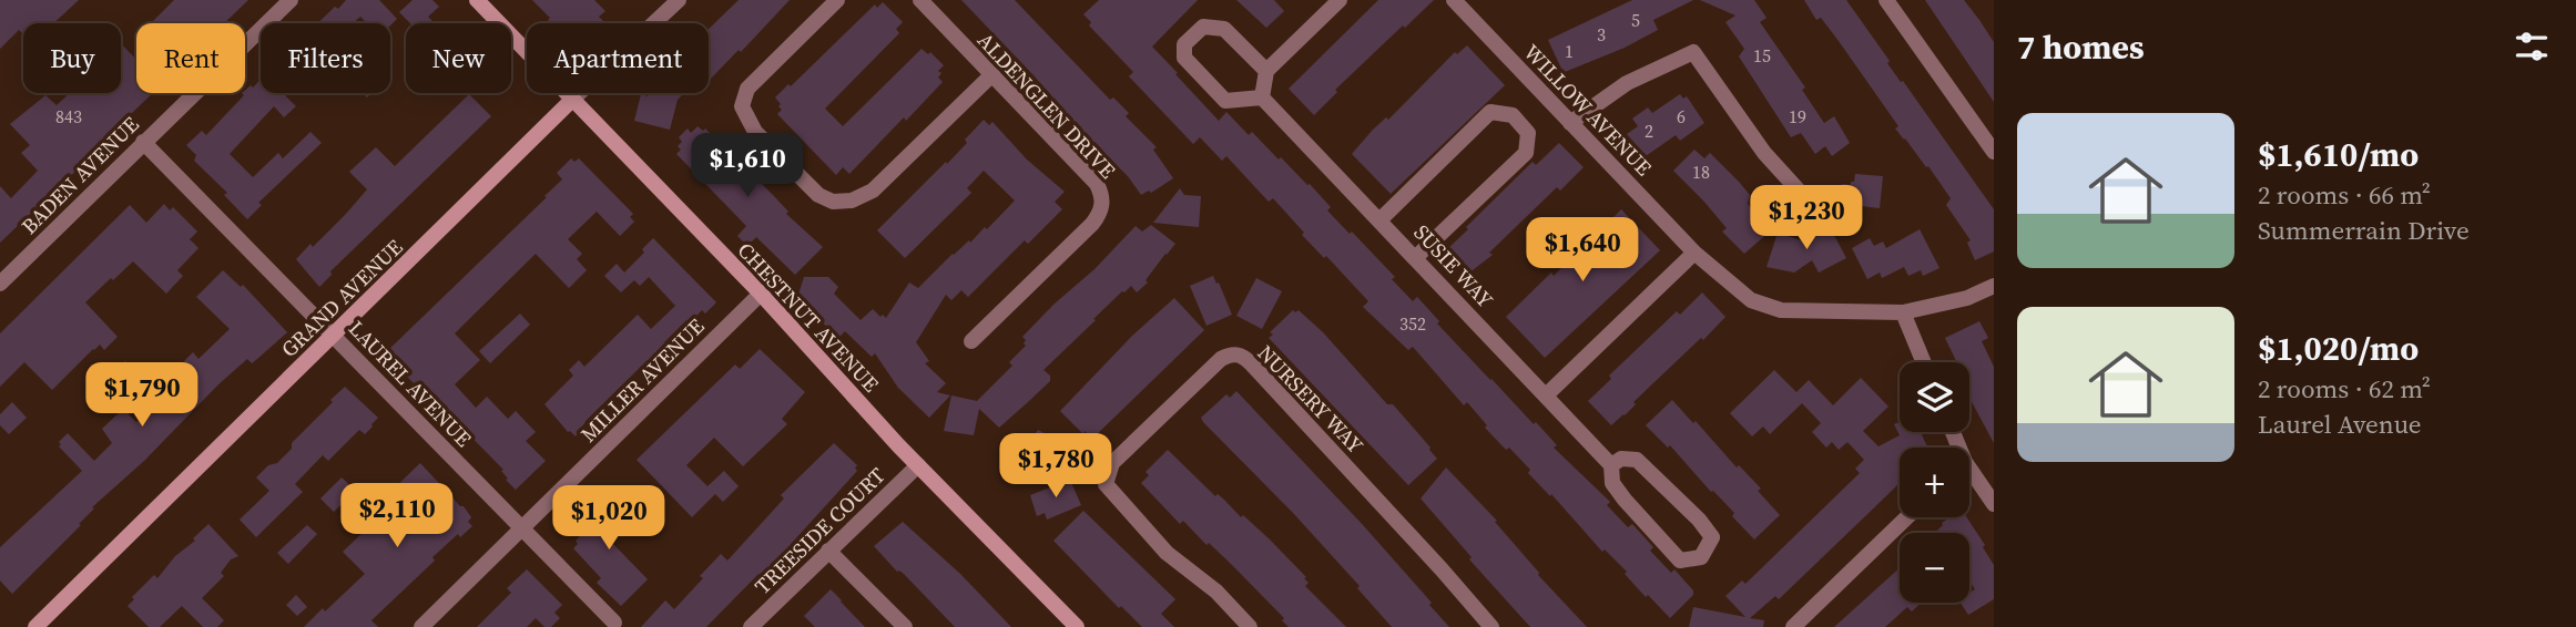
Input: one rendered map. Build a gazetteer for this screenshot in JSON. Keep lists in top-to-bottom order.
{
  "streets": {
    "main road": ["GRAND AVENUE", "CHESTNUT AVENUE"],
    "street": [
      "ALDENGLEN DRIVE",
      "WILLOW AVENUE",
      "BADEN AVENUE",
      "SUSIE WAY",
      "MILLER AVENUE",
      "LAUREL AVENUE",
      "NURSERY WAY",
      "TREESIDE COURT"
    ]
  },
  "crossings": [
    ["BADEN AVENUE", "LAUREL AVENUE"],
    ["GRAND AVENUE", "CHESTNUT AVENUE"],
    ["GRAND AVENUE", "LAUREL AVENUE"],
    ["CHESTNUT AVENUE", "MILLER AVENUE"],
    ["CHESTNUT AVENUE", "TREESIDE COURT"],
    ["MILLER AVENUE", "LAUREL AVENUE"]
  ],
  "house_numbers": [
    "5",
    "3",
    "1",
    "15",
    "843",
    "6",
    "19",
    "2",
    "18",
    "352"
  ],
  "page": {
    "heading": "7 homes",
    "chip": [
      "Buy",
      "Rent",
      "Filters",
      "New",
      "Apartment"
    ],
    "list": [
      {
        "name": "$1,610/mo",
        "note": "2 rooms · 66 m² · Summerrain Drive"
      },
      {
        "name": "$1,020/mo",
        "note": "2 rooms · 62 m² · Laurel Avenue"
      }
    ],
    "price": [
      "$1,610",
      "$1,230",
      "$1,640",
      "$1,790",
      "$1,780",
      "$2,110",
      "$1,020"
    ],
    "map_buttons": ["+", "−"]
  }
}
